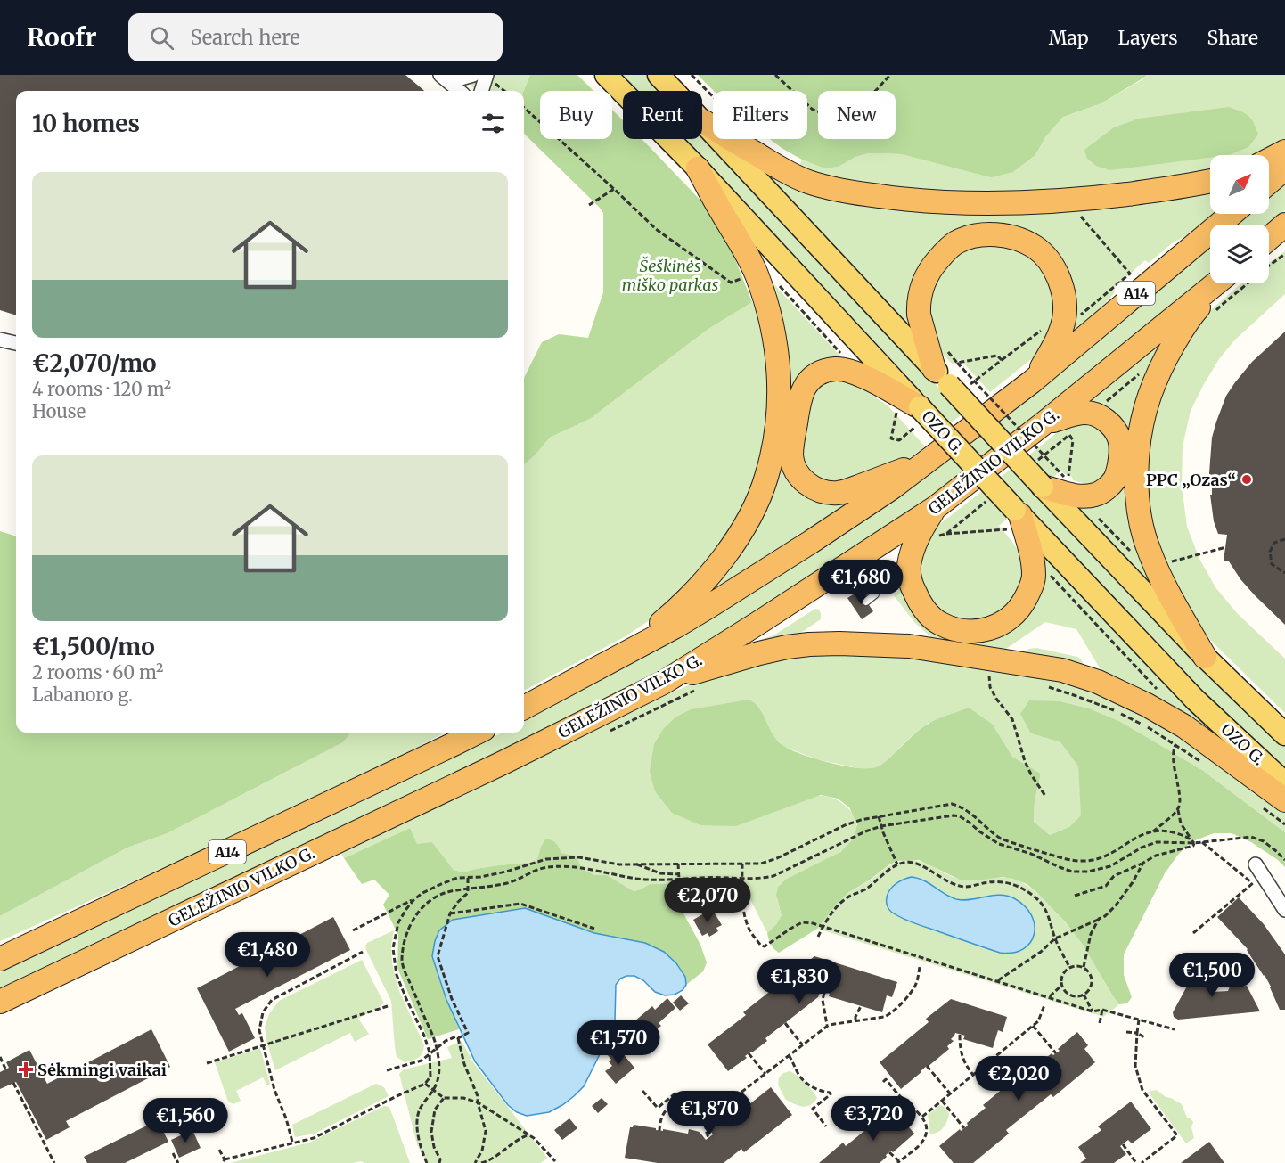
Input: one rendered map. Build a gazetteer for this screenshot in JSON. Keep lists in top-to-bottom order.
{
  "streets": {
    "highway": ["A14", "GELEŽINIO VILKO G."],
    "main road": ["OZO G."]
  },
  "parks": ["Šeškinės miško parkas"],
  "places": {
    "other": ["PPC „Ozas“"],
    "health": ["Sėkmingi vaikai"]
  },
  "north": "top right",
  "page": {
    "header": "Roofr",
    "search": "Search here",
    "nav": ["Map", "Layers", "Share"],
    "chip": [
      "Buy",
      "Rent",
      "Filters",
      "New"
    ],
    "heading": "10 homes",
    "list": [
      {
        "name": "€2,070/mo",
        "note": "4 rooms · 120 m² · House"
      },
      {
        "name": "€1,500/mo",
        "note": "2 rooms · 60 m² · Labanoro g."
      }
    ],
    "price": [
      "€1,680",
      "€2,070",
      "€1,480",
      "€1,500",
      "€1,830",
      "€1,570",
      "€2,020",
      "€1,870",
      "€3,720",
      "€1,560"
    ]
  }
}
